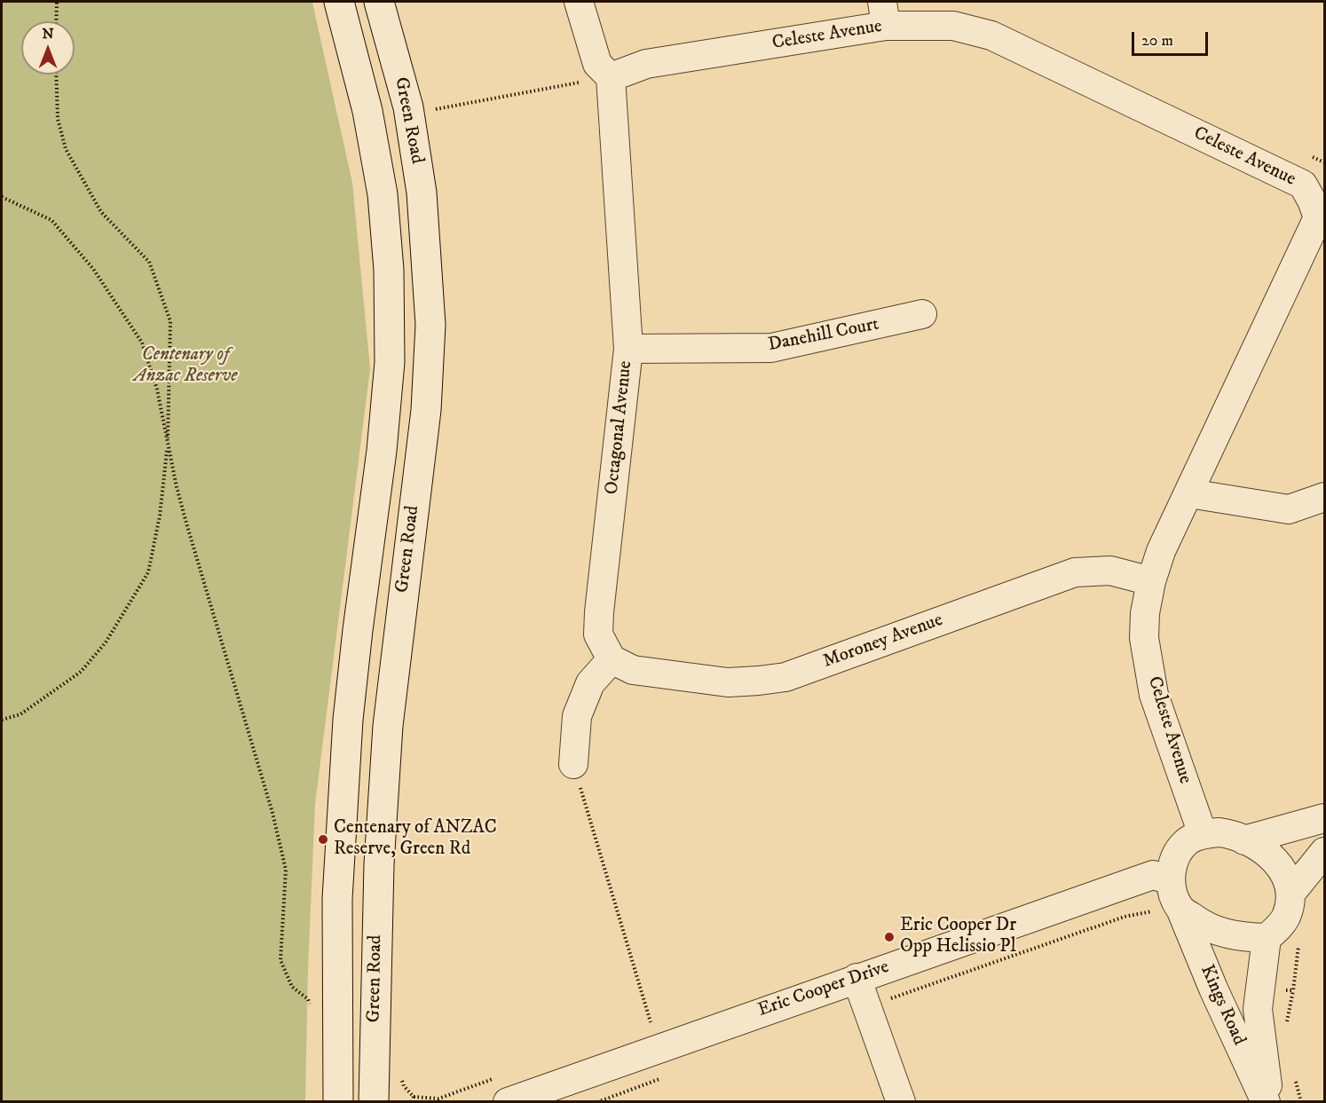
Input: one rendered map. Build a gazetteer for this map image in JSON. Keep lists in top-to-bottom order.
{
  "streets": {
    "main road": ["Green Road"],
    "street": [
      "Celeste Avenue",
      "Danehill Court",
      "Octagonal Avenue",
      "Moroney Avenue",
      "Eric Cooper Drive",
      "Kings Road"
    ]
  },
  "crossings": [
    ["Celeste Avenue", "Octagonal Avenue"],
    ["Celeste Avenue", "Moroney Avenue"],
    ["Celeste Avenue", "Eric Cooper Drive"],
    ["Celeste Avenue", "Kings Road"],
    ["Danehill Court", "Octagonal Avenue"],
    ["Octagonal Avenue", "Moroney Avenue"],
    ["Eric Cooper Drive", "Kings Road"]
  ],
  "parks": ["Centenary of Anzac Reserve"],
  "places": ["Centenary of ANZAC Reserve, Green Rd", "Eric Cooper Dr Opp Helissio Pl"],
  "scale_bar": "20 m",
  "north": "top"
}
